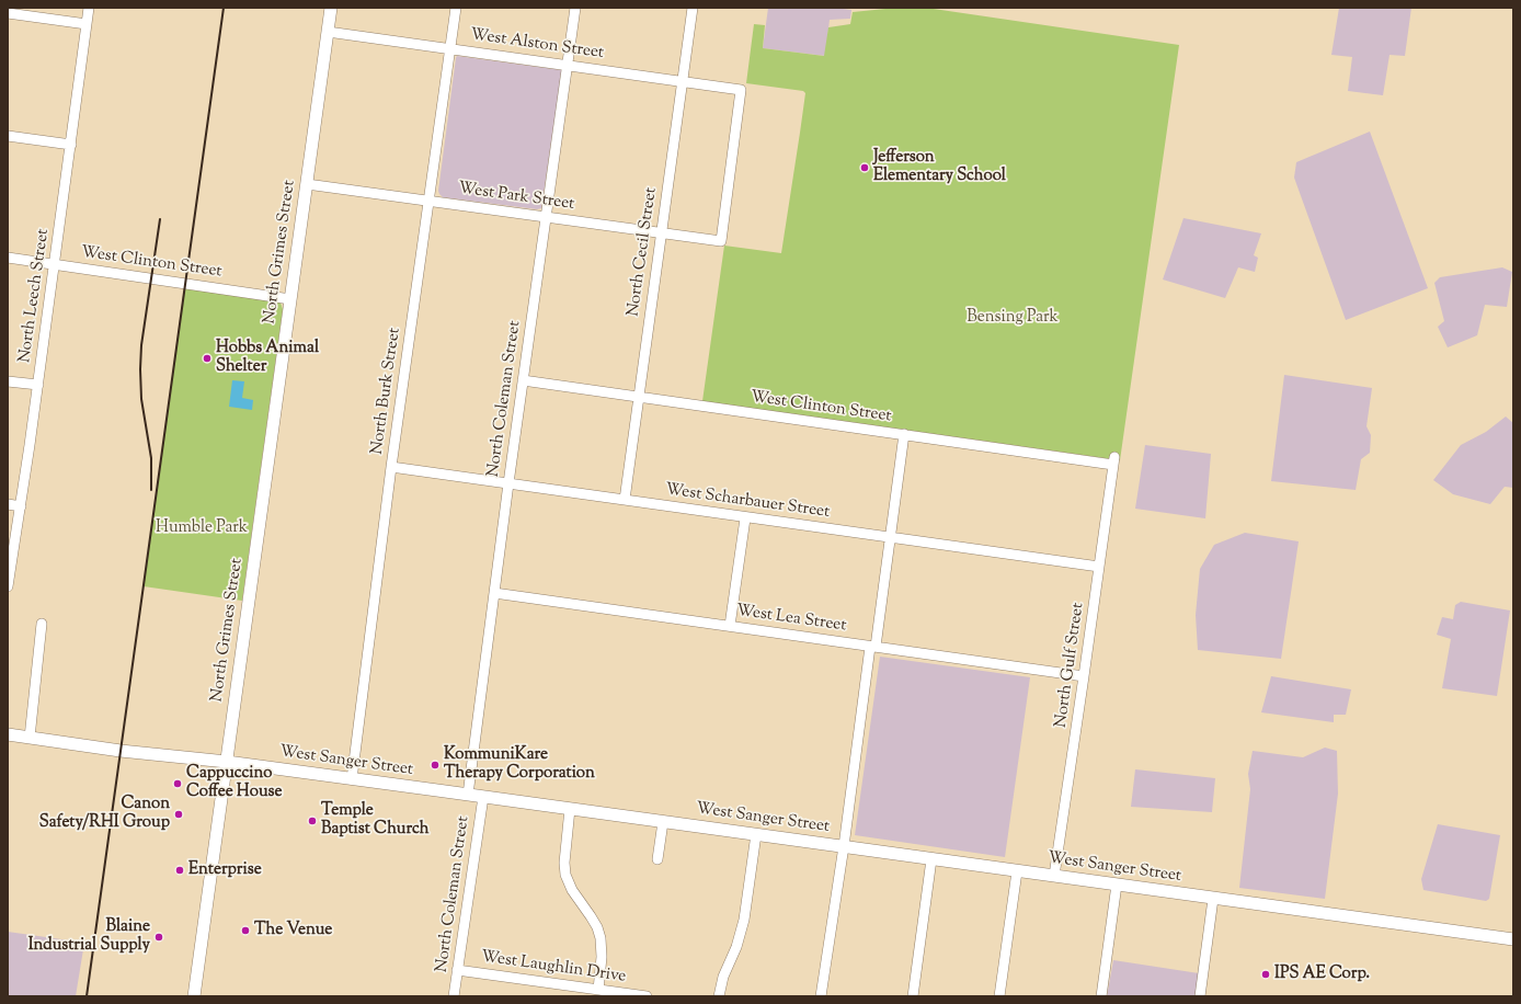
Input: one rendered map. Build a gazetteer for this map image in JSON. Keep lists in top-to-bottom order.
{
  "streets": {
    "main road": ["North Grimes Street", "West Sanger Street"],
    "street": [
      "West Alston Street",
      "West Park Street",
      "North Cecil Street",
      "West Clinton Street",
      "North Leech Street",
      "North Burk Street",
      "North Coleman Street",
      "West Scharbauer Street",
      "West Lea Street",
      "North Gulf Street",
      "West Laughlin Drive"
    ]
  },
  "crossings": [
    ["West Alston Street", "West Park Street"],
    ["West Alston Street", "North Grimes Street"],
    ["West Alston Street", "North Cecil Street"],
    ["West Alston Street", "North Burk Street"],
    ["West Alston Street", "North Coleman Street"],
    ["West Park Street", "North Grimes Street"],
    ["West Park Street", "North Cecil Street"],
    ["West Park Street", "North Burk Street"],
    ["West Park Street", "North Coleman Street"],
    ["North Grimes Street", "West Clinton Street"],
    ["North Grimes Street", "West Sanger Street"],
    ["North Cecil Street", "West Clinton Street"],
    ["North Cecil Street", "West Scharbauer Street"],
    ["West Clinton Street", "North Leech Street"],
    ["West Clinton Street", "North Coleman Street"],
    ["West Clinton Street", "North Gulf Street"],
    ["North Burk Street", "West Scharbauer Street"],
    ["North Burk Street", "West Sanger Street"],
    ["North Coleman Street", "West Scharbauer Street"],
    ["North Coleman Street", "West Lea Street"],
    ["North Coleman Street", "West Sanger Street"],
    ["North Coleman Street", "West Laughlin Drive"],
    ["West Scharbauer Street", "North Gulf Street"],
    ["West Lea Street", "North Gulf Street"],
    ["North Gulf Street", "West Sanger Street"]
  ],
  "parks": ["Bensing Park", "Humble Park"],
  "places": [
    "Jefferson Elementary School",
    "Hobbs Animal Shelter",
    "KommuniKare Therapy Corporation",
    "Cappuccino Coffee House",
    "Canon Safety/RHI Group",
    "Temple Baptist Church",
    "Enterprise",
    "The Venue",
    "Blaine Industrial Supply",
    "IPS AE Corp."
  ]
}
